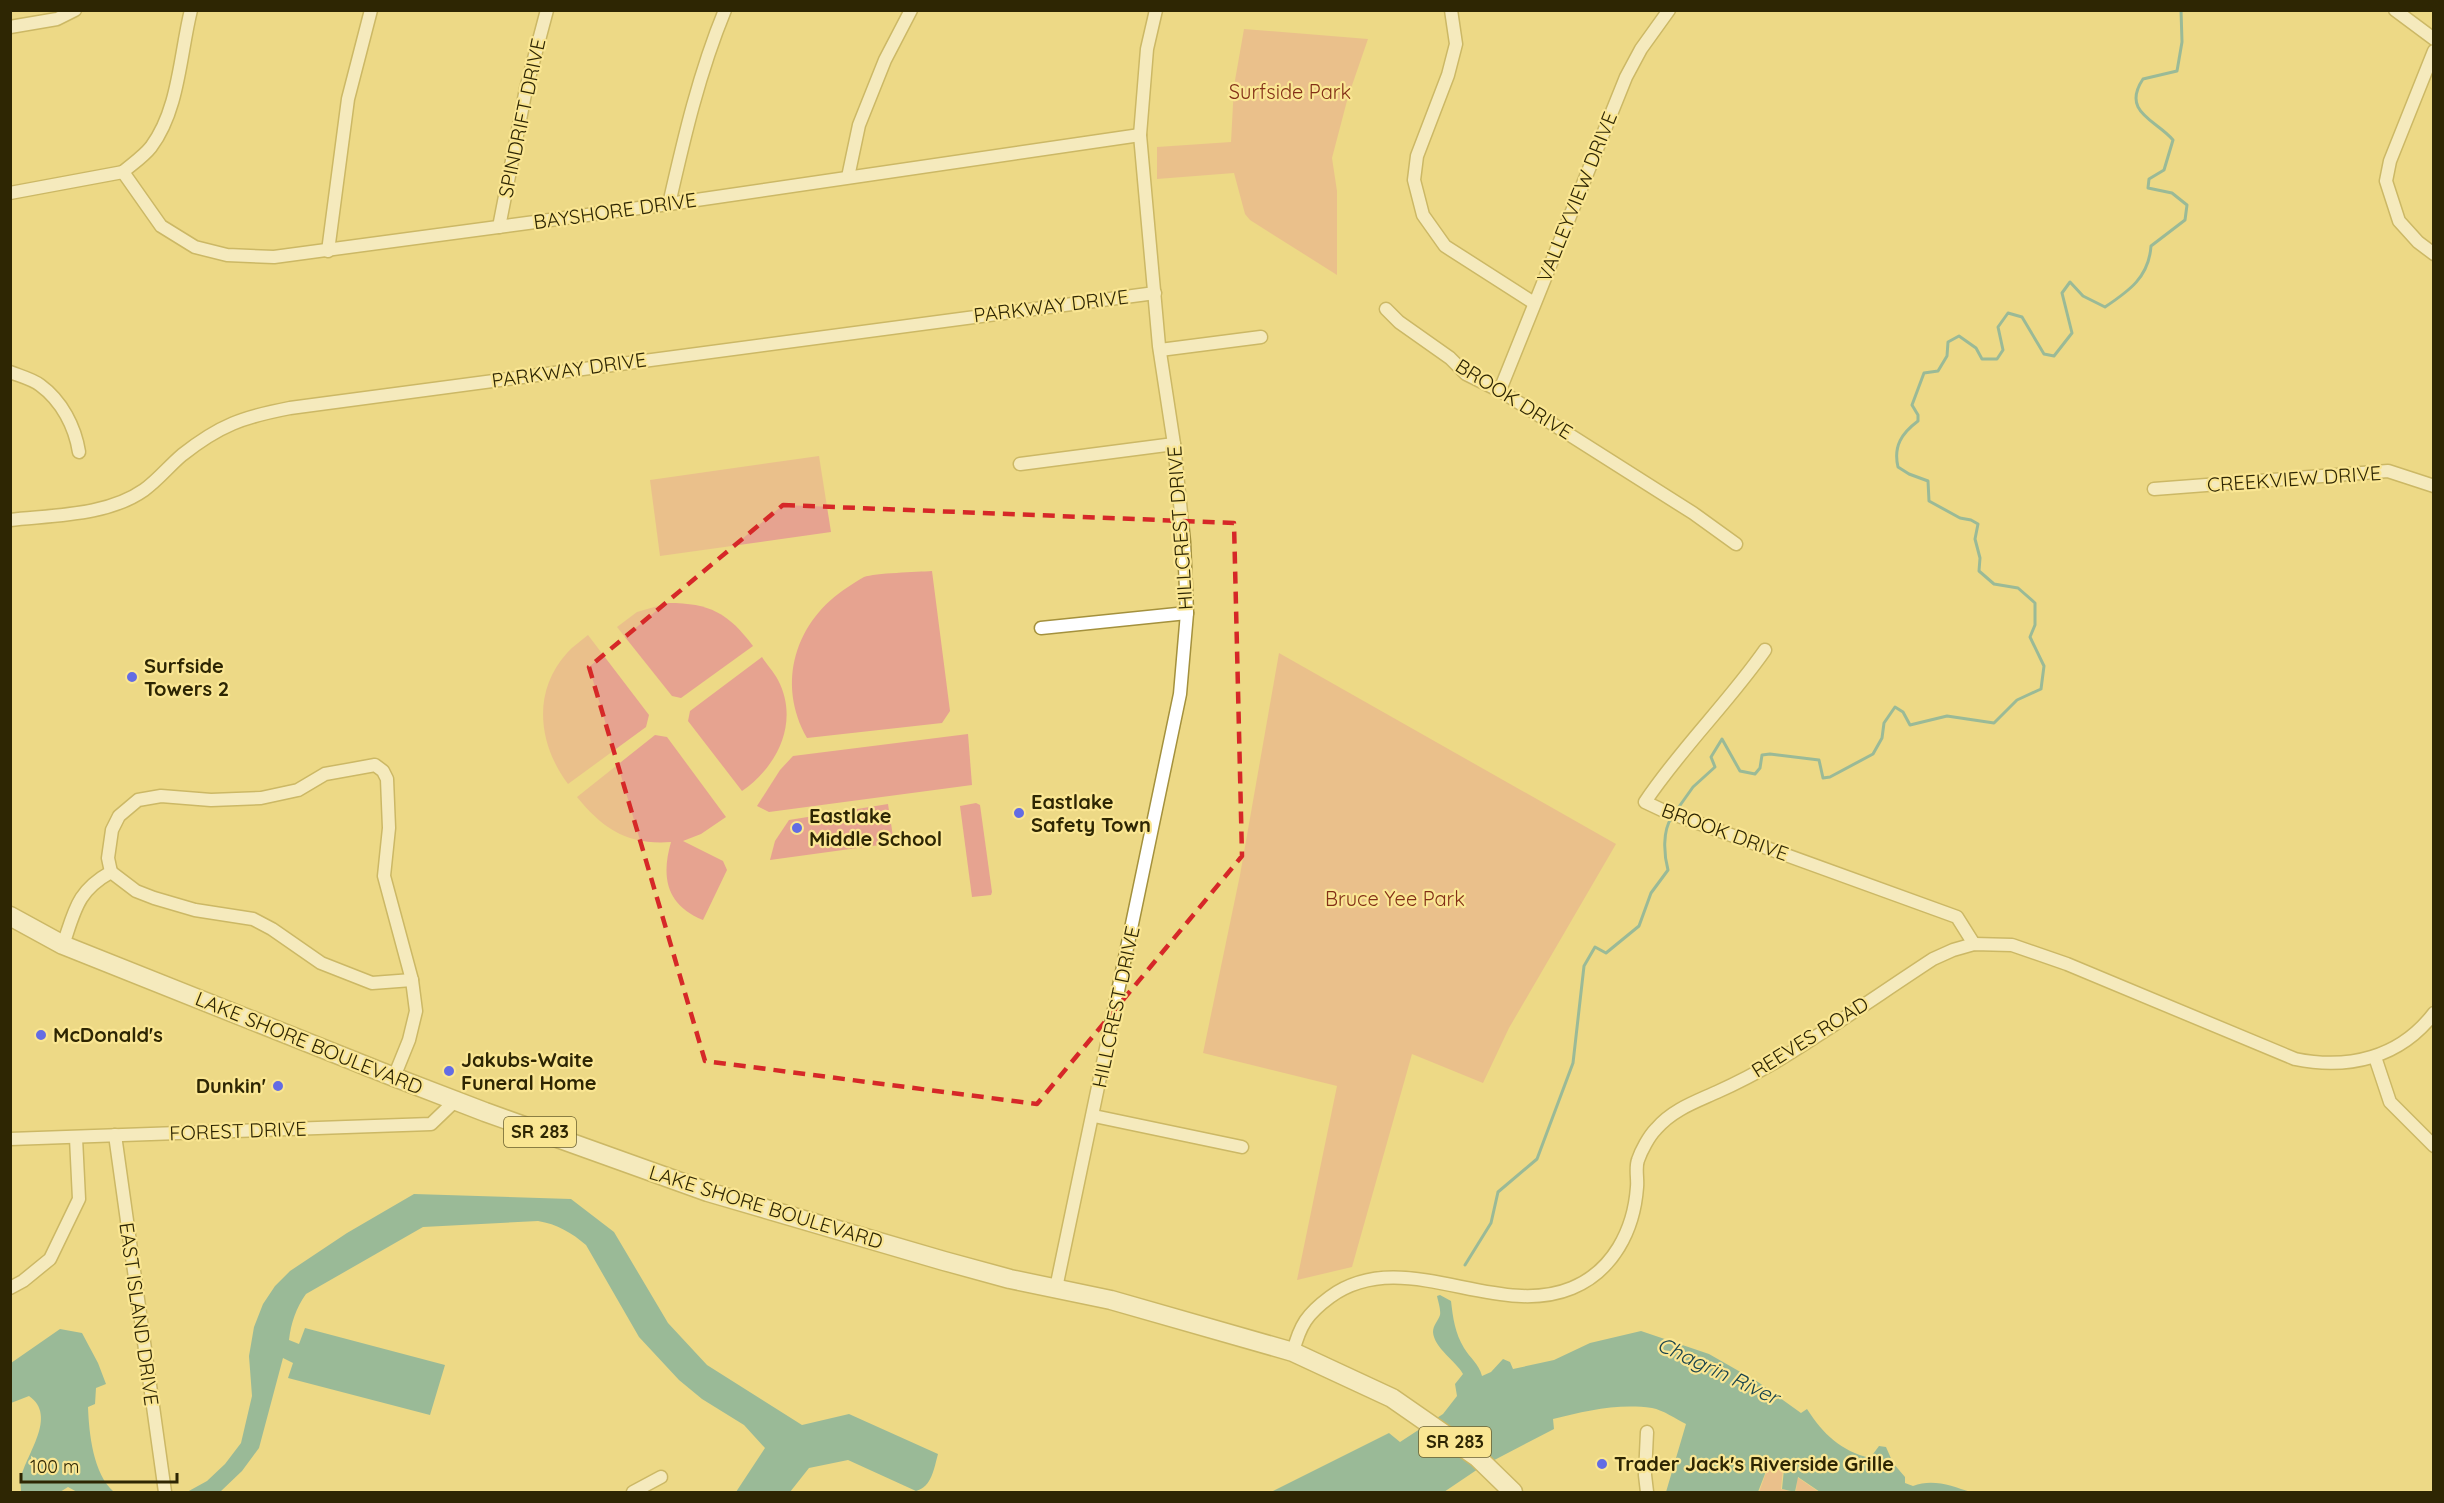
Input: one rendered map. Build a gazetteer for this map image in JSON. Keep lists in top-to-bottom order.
{
  "streets": {
    "main road": ["LAKE SHORE BOULEVARD", "SR 283"],
    "street": [
      "SPINDRIFT DRIVE",
      "VALLEYVIEW DRIVE",
      "BAYSHORE DRIVE",
      "PARKWAY DRIVE",
      "BROOK DRIVE",
      "CREEKVIEW DRIVE",
      "HILLCREST DRIVE",
      "REEVES ROAD",
      "FOREST DRIVE",
      "EAST ISLAND DRIVE"
    ]
  },
  "crossings": [
    ["SPINDRIFT DRIVE", "BAYSHORE DRIVE"],
    ["VALLEYVIEW DRIVE", "BROOK DRIVE"],
    ["BAYSHORE DRIVE", "HILLCREST DRIVE"],
    ["PARKWAY DRIVE", "HILLCREST DRIVE"],
    ["BROOK DRIVE", "REEVES ROAD"],
    ["HILLCREST DRIVE", "LAKE SHORE BOULEVARD"],
    ["REEVES ROAD", "LAKE SHORE BOULEVARD"],
    ["LAKE SHORE BOULEVARD", "FOREST DRIVE"],
    ["FOREST DRIVE", "EAST ISLAND DRIVE"]
  ],
  "water": ["Chagrin River"],
  "parks": ["Surfside Park", "Bruce Yee Park"],
  "places": [
    "Surfside Towers 2",
    "Eastlake Safety Town",
    "Eastlake Middle School",
    "McDonald's",
    "Jakubs-Waite Funeral Home",
    "Dunkin'",
    "Trader Jack's Riverside Grille"
  ],
  "scale_bar": "100 m"
}
